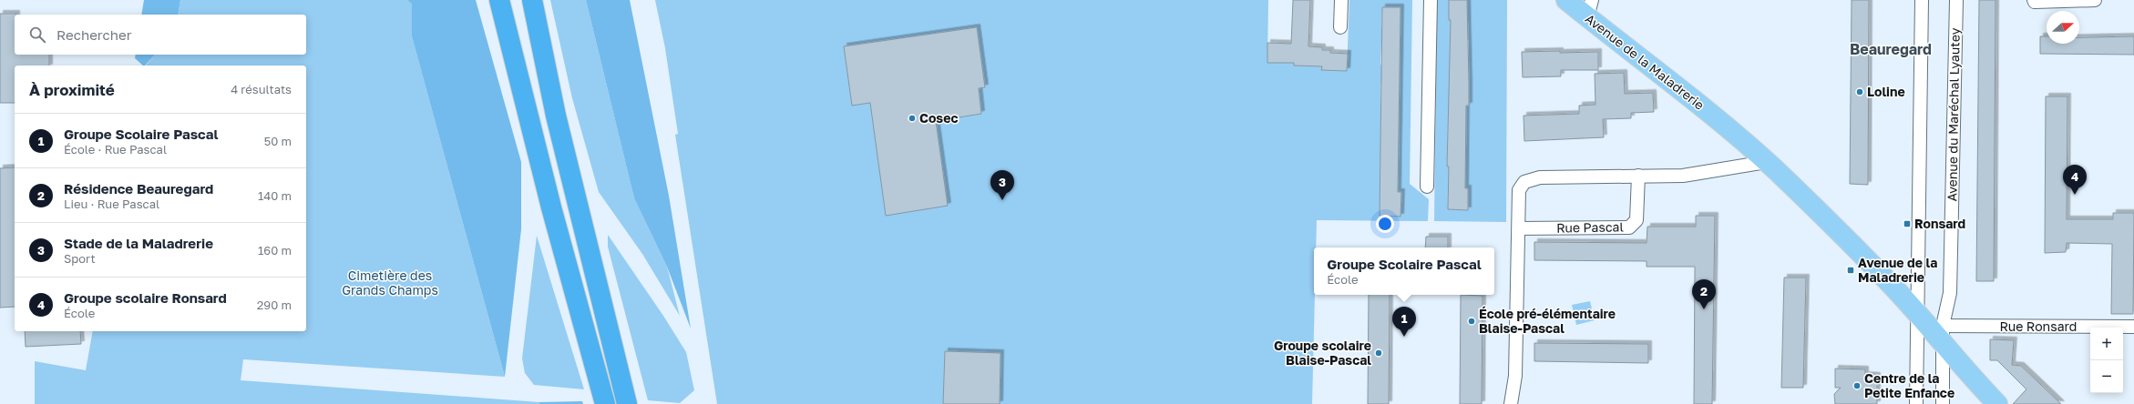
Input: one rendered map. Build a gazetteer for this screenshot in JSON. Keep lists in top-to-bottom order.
{
  "streets": {
    "main road": ["Avenue de la Maladrerie"],
    "street": ["Avenue du Maréchal Lyautey", "Rue Pascal", "Rue Ronsard"]
  },
  "crossings": [
    ["Avenue de la Maladrerie", "Avenue du Maréchal Lyautey"],
    ["Avenue de la Maladrerie", "Rue Ronsard"],
    ["Avenue du Maréchal Lyautey", "Rue Ronsard"]
  ],
  "districts": ["Beauregard"],
  "parks": ["Cimetière des Grands Champs"],
  "places": {
    "other": [
      "Loline",
      "Cosec",
      "École pré-élémentaire Blaise-Pascal",
      "Groupe scolaire Blaise-Pascal",
      "Centre de la Petite Enfance"
    ],
    "transit": ["Ronsard", "Avenue de la Maladrerie"]
  },
  "north": "right",
  "page": {
    "search": "Rechercher",
    "heading": ["À proximité", "4 résultats"],
    "list": [
      {
        "mark": "1",
        "name": "Groupe Scolaire Pascal",
        "note": "École · Rue Pascal",
        "value": "50 m"
      },
      {
        "mark": "2",
        "name": "Résidence Beauregard",
        "note": "Lieu · Rue Pascal",
        "value": "140 m"
      },
      {
        "mark": "3",
        "name": "Stade de la Maladrerie",
        "note": "Sport",
        "value": "160 m"
      },
      {
        "mark": "4",
        "name": "Groupe scolaire Ronsard",
        "note": "École",
        "value": "290 m"
      }
    ],
    "pins": [
      "4",
      "3",
      "2",
      "1"
    ],
    "popup": ["Groupe Scolaire Pascal", "École"],
    "map_buttons": ["+", "−"]
  }
}
